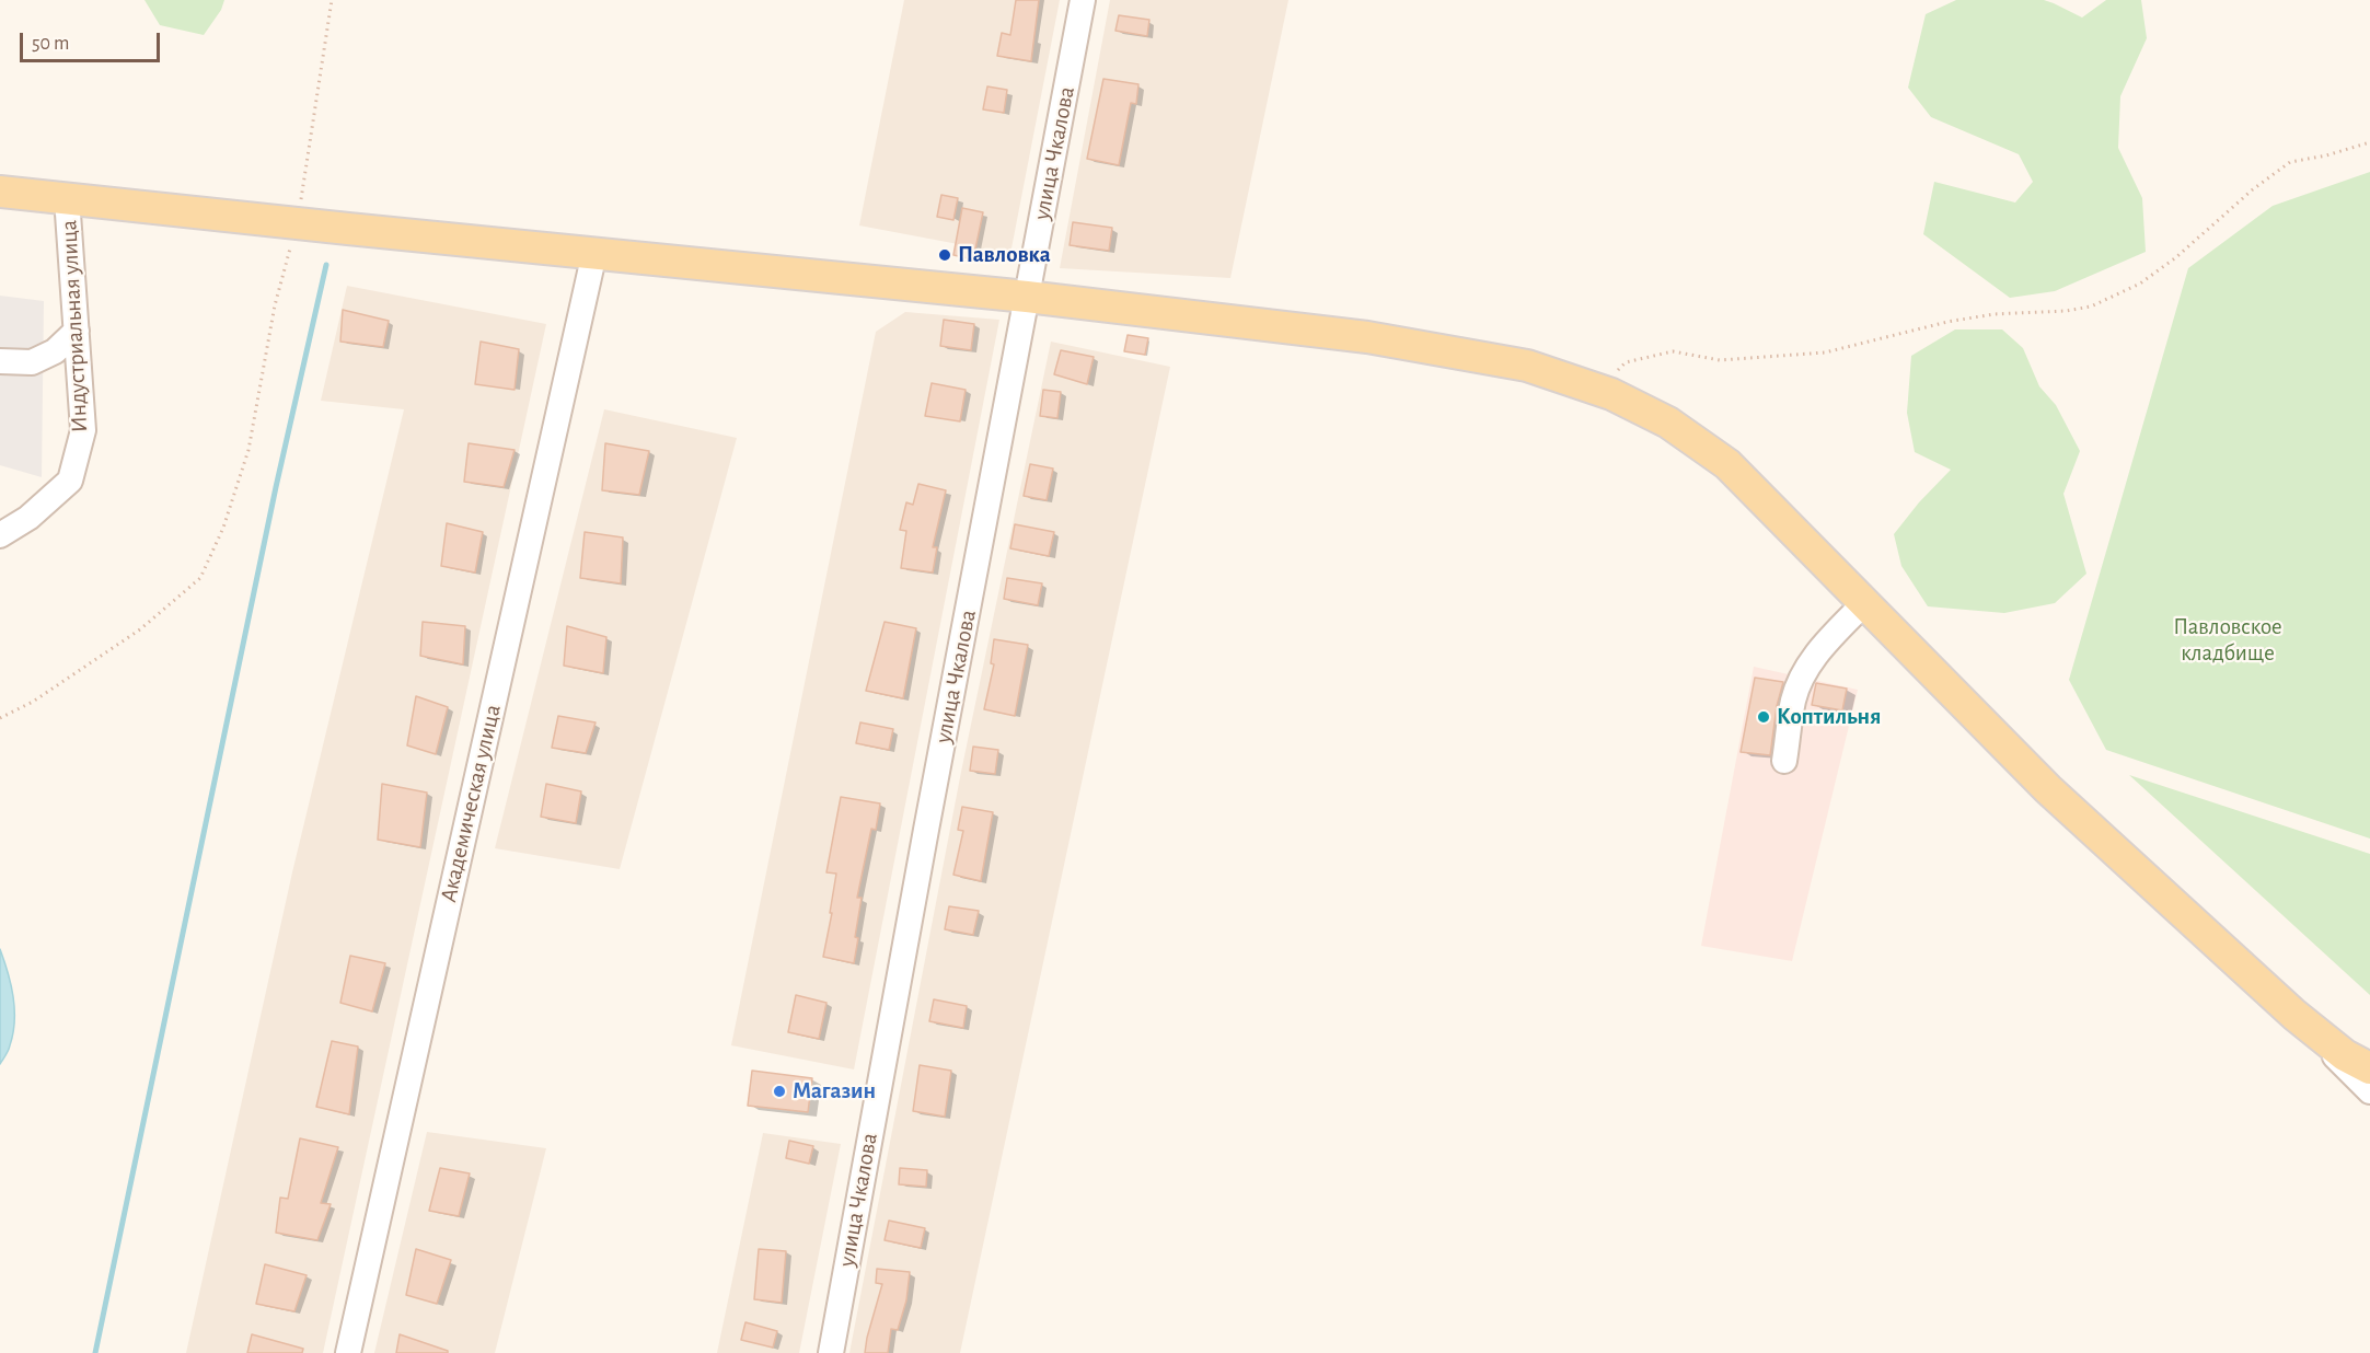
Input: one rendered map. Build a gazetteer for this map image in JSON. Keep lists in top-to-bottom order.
{
  "streets": {
    "street": ["улица Чкалова", "Индустриальная улица", "Академическая улица"]
  },
  "parks": ["Павловское кладбище"],
  "places": ["Павловка", "Коптильня", "Магазин"],
  "scale_bar": "50 m"
}
